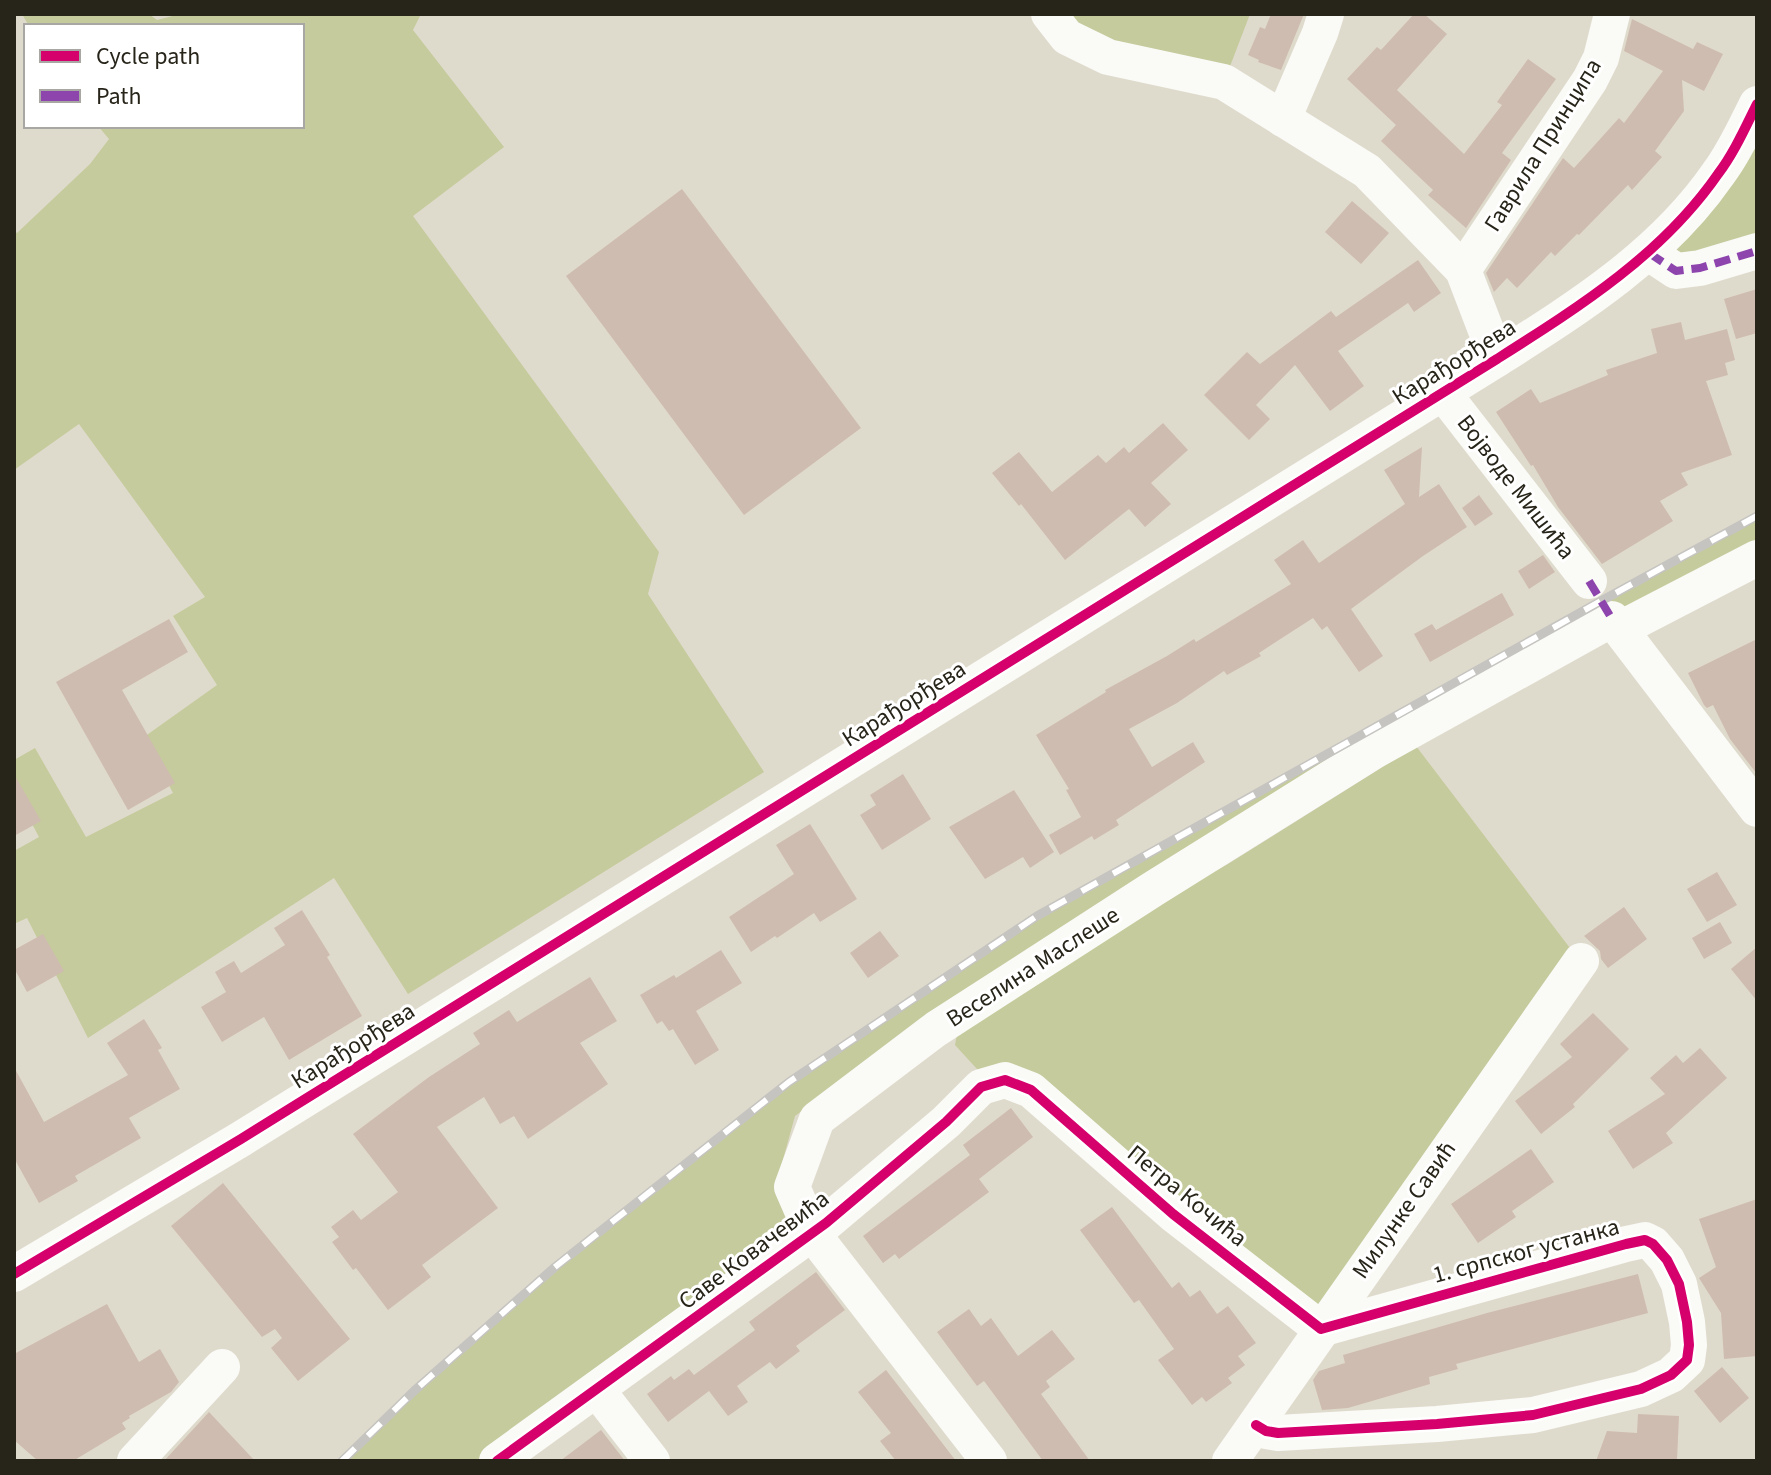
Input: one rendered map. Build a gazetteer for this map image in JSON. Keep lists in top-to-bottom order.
{
  "streets": {
    "street": [
      "Гаврила Принципа",
      "Карађорђева",
      "Војводе Мишића",
      "Веселина Маслеше",
      "Петра Кочића",
      "Милунке Савић",
      "Саве Ковачевића",
      "1. српског устанка"
    ]
  },
  "crossings": [
    ["Карађорђева", "Војводе Мишића"],
    ["Веселина Маслеше", "Саве Ковачевића"],
    ["Петра Кочића", "Милунке Савић"],
    ["Петра Кочића", "Саве Ковачевића"],
    ["Петра Кочића", "1. српског устанка"],
    ["Милунке Савић", "1. српског устанка"]
  ],
  "legend": ["Cycle path", "Path"]
}
